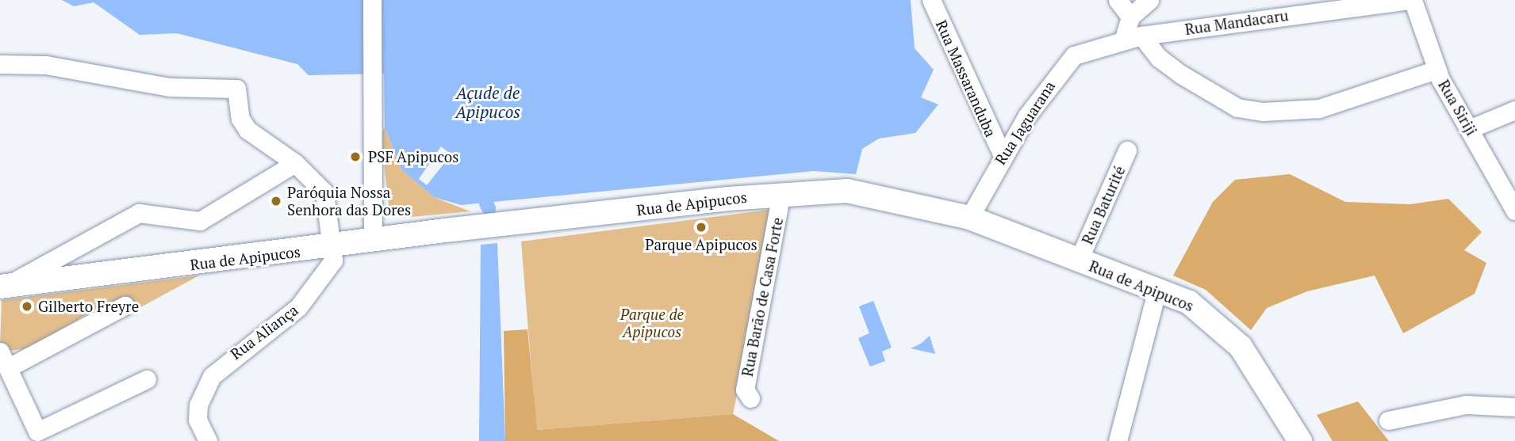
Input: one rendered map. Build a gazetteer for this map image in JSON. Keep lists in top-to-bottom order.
{
  "streets": {
    "main road": ["Rua de Apipucos"],
    "street": [
      "Rua Mandacaru",
      "Rua Massaranduba",
      "Rua Siriji",
      "Rua Jaguarana",
      "Rua Baturité",
      "Rua Barão de Casa Forte",
      "Rua Aliança"
    ]
  },
  "crossings": [
    ["Rua Mandacaru", "Rua Siriji"],
    ["Rua Mandacaru", "Rua Jaguarana"],
    ["Rua Massaranduba", "Rua Jaguarana"],
    ["Rua Jaguarana", "Rua de Apipucos"],
    ["Rua de Apipucos", "Rua Baturité"],
    ["Rua de Apipucos", "Rua Barão de Casa Forte"],
    ["Rua de Apipucos", "Rua Aliança"]
  ],
  "water": ["Açude de Apipucos"],
  "parks": ["Parque de Apipucos"],
  "places": [
    "PSF Apipucos",
    "Paróquia Nossa Senhora das Dores",
    "Parque Apipucos",
    "Gilberto Freyre"
  ]
}
